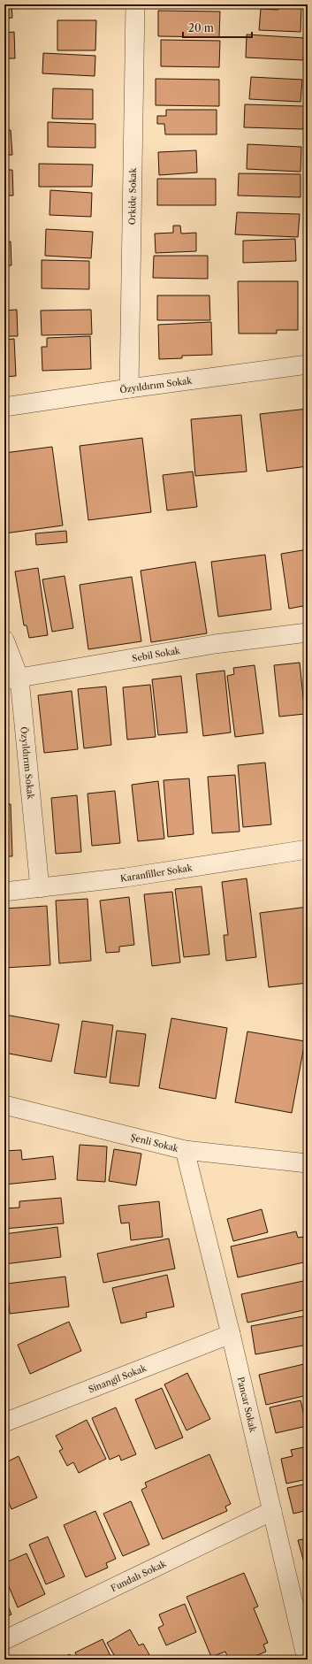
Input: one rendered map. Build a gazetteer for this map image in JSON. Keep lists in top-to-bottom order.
{
  "streets": {
    "street": [
      "Orkide Sokak",
      "Özyıldırım Sokak",
      "Sebil Sokak",
      "Karanfiller Sokak",
      "Şenli Sokak",
      "Sinangil Sokak",
      "Pancar Sokak",
      "Fundalı Sokak"
    ]
  },
  "crossings": [
    ["Orkide Sokak", "Özyıldırım Sokak"],
    ["Özyıldırım Sokak", "Sebil Sokak"],
    ["Özyıldırım Sokak", "Karanfiller Sokak"],
    ["Şenli Sokak", "Pancar Sokak"],
    ["Sinangil Sokak", "Pancar Sokak"],
    ["Pancar Sokak", "Fundalı Sokak"]
  ],
  "scale_bar": "20 m"
}
